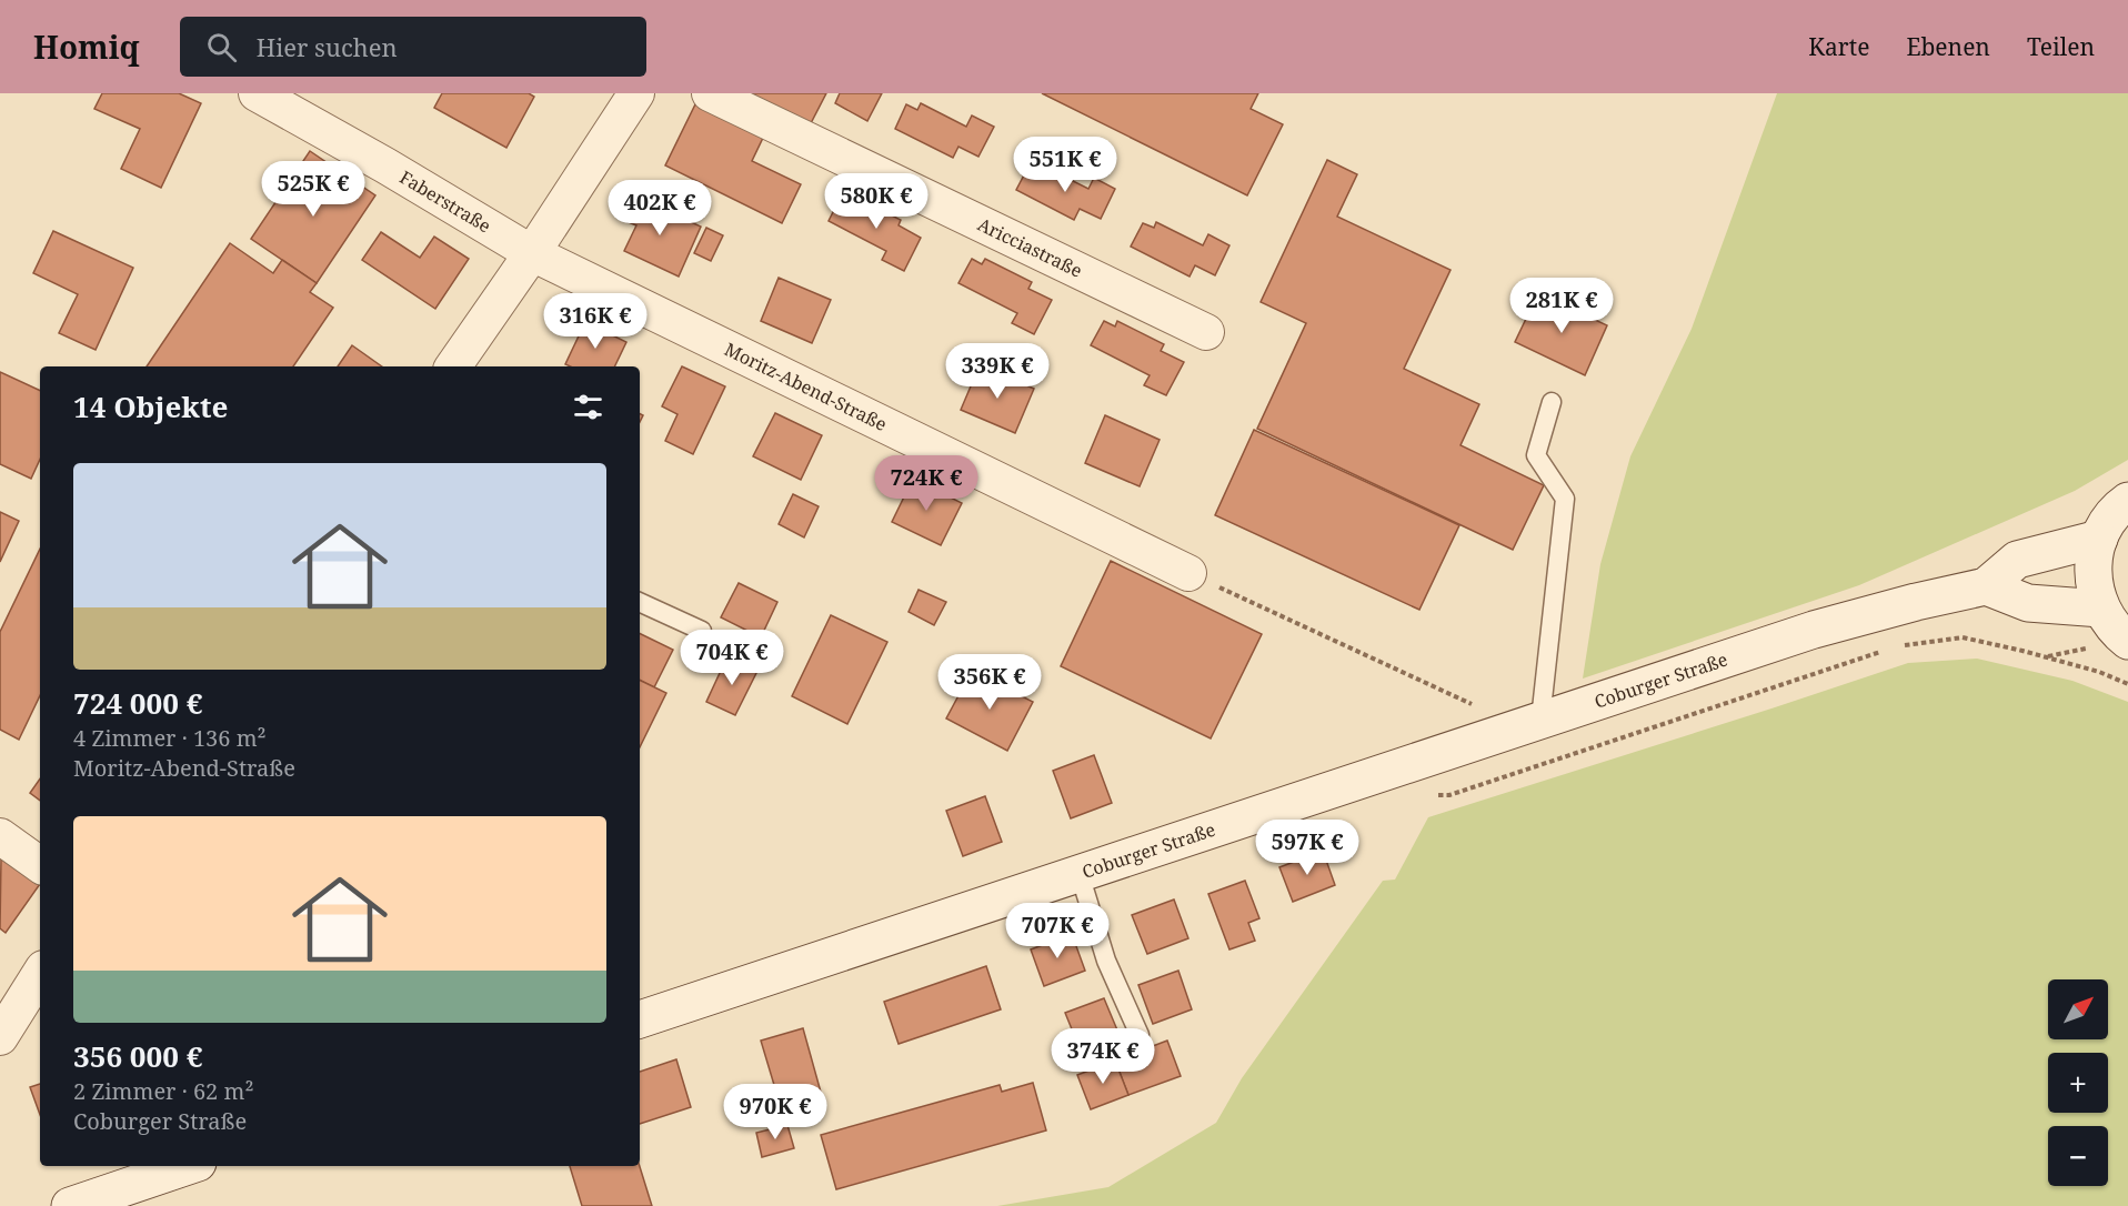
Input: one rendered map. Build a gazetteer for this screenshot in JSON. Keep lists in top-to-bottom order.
{
  "streets": {
    "street": [
      "Faberstraße",
      "Aricciastraße",
      "Moritz-Abend-Straße",
      "Coburger Straße"
    ]
  },
  "crossings": [
    ["Faberstraße", "Moritz-Abend-Straße"]
  ],
  "north": "top right",
  "page": {
    "header": "Homiq",
    "search": "Hier suchen",
    "nav": ["Karte", "Ebenen", "Teilen"],
    "price": [
      "551K €",
      "525K €",
      "580K €",
      "402K €",
      "281K €",
      "316K €",
      "339K €",
      "724K €",
      "704K €",
      "356K €",
      "597K €",
      "707K €",
      "374K €",
      "970K €"
    ],
    "heading": "14 Objekte",
    "list": [
      {
        "name": "724 000 €",
        "note": "4 Zimmer · 136 m² · Moritz-Abend-Straße"
      },
      {
        "name": "356 000 €",
        "note": "2 Zimmer · 62 m² · Coburger Straße"
      }
    ],
    "map_buttons": ["+", "−"]
  }
}
